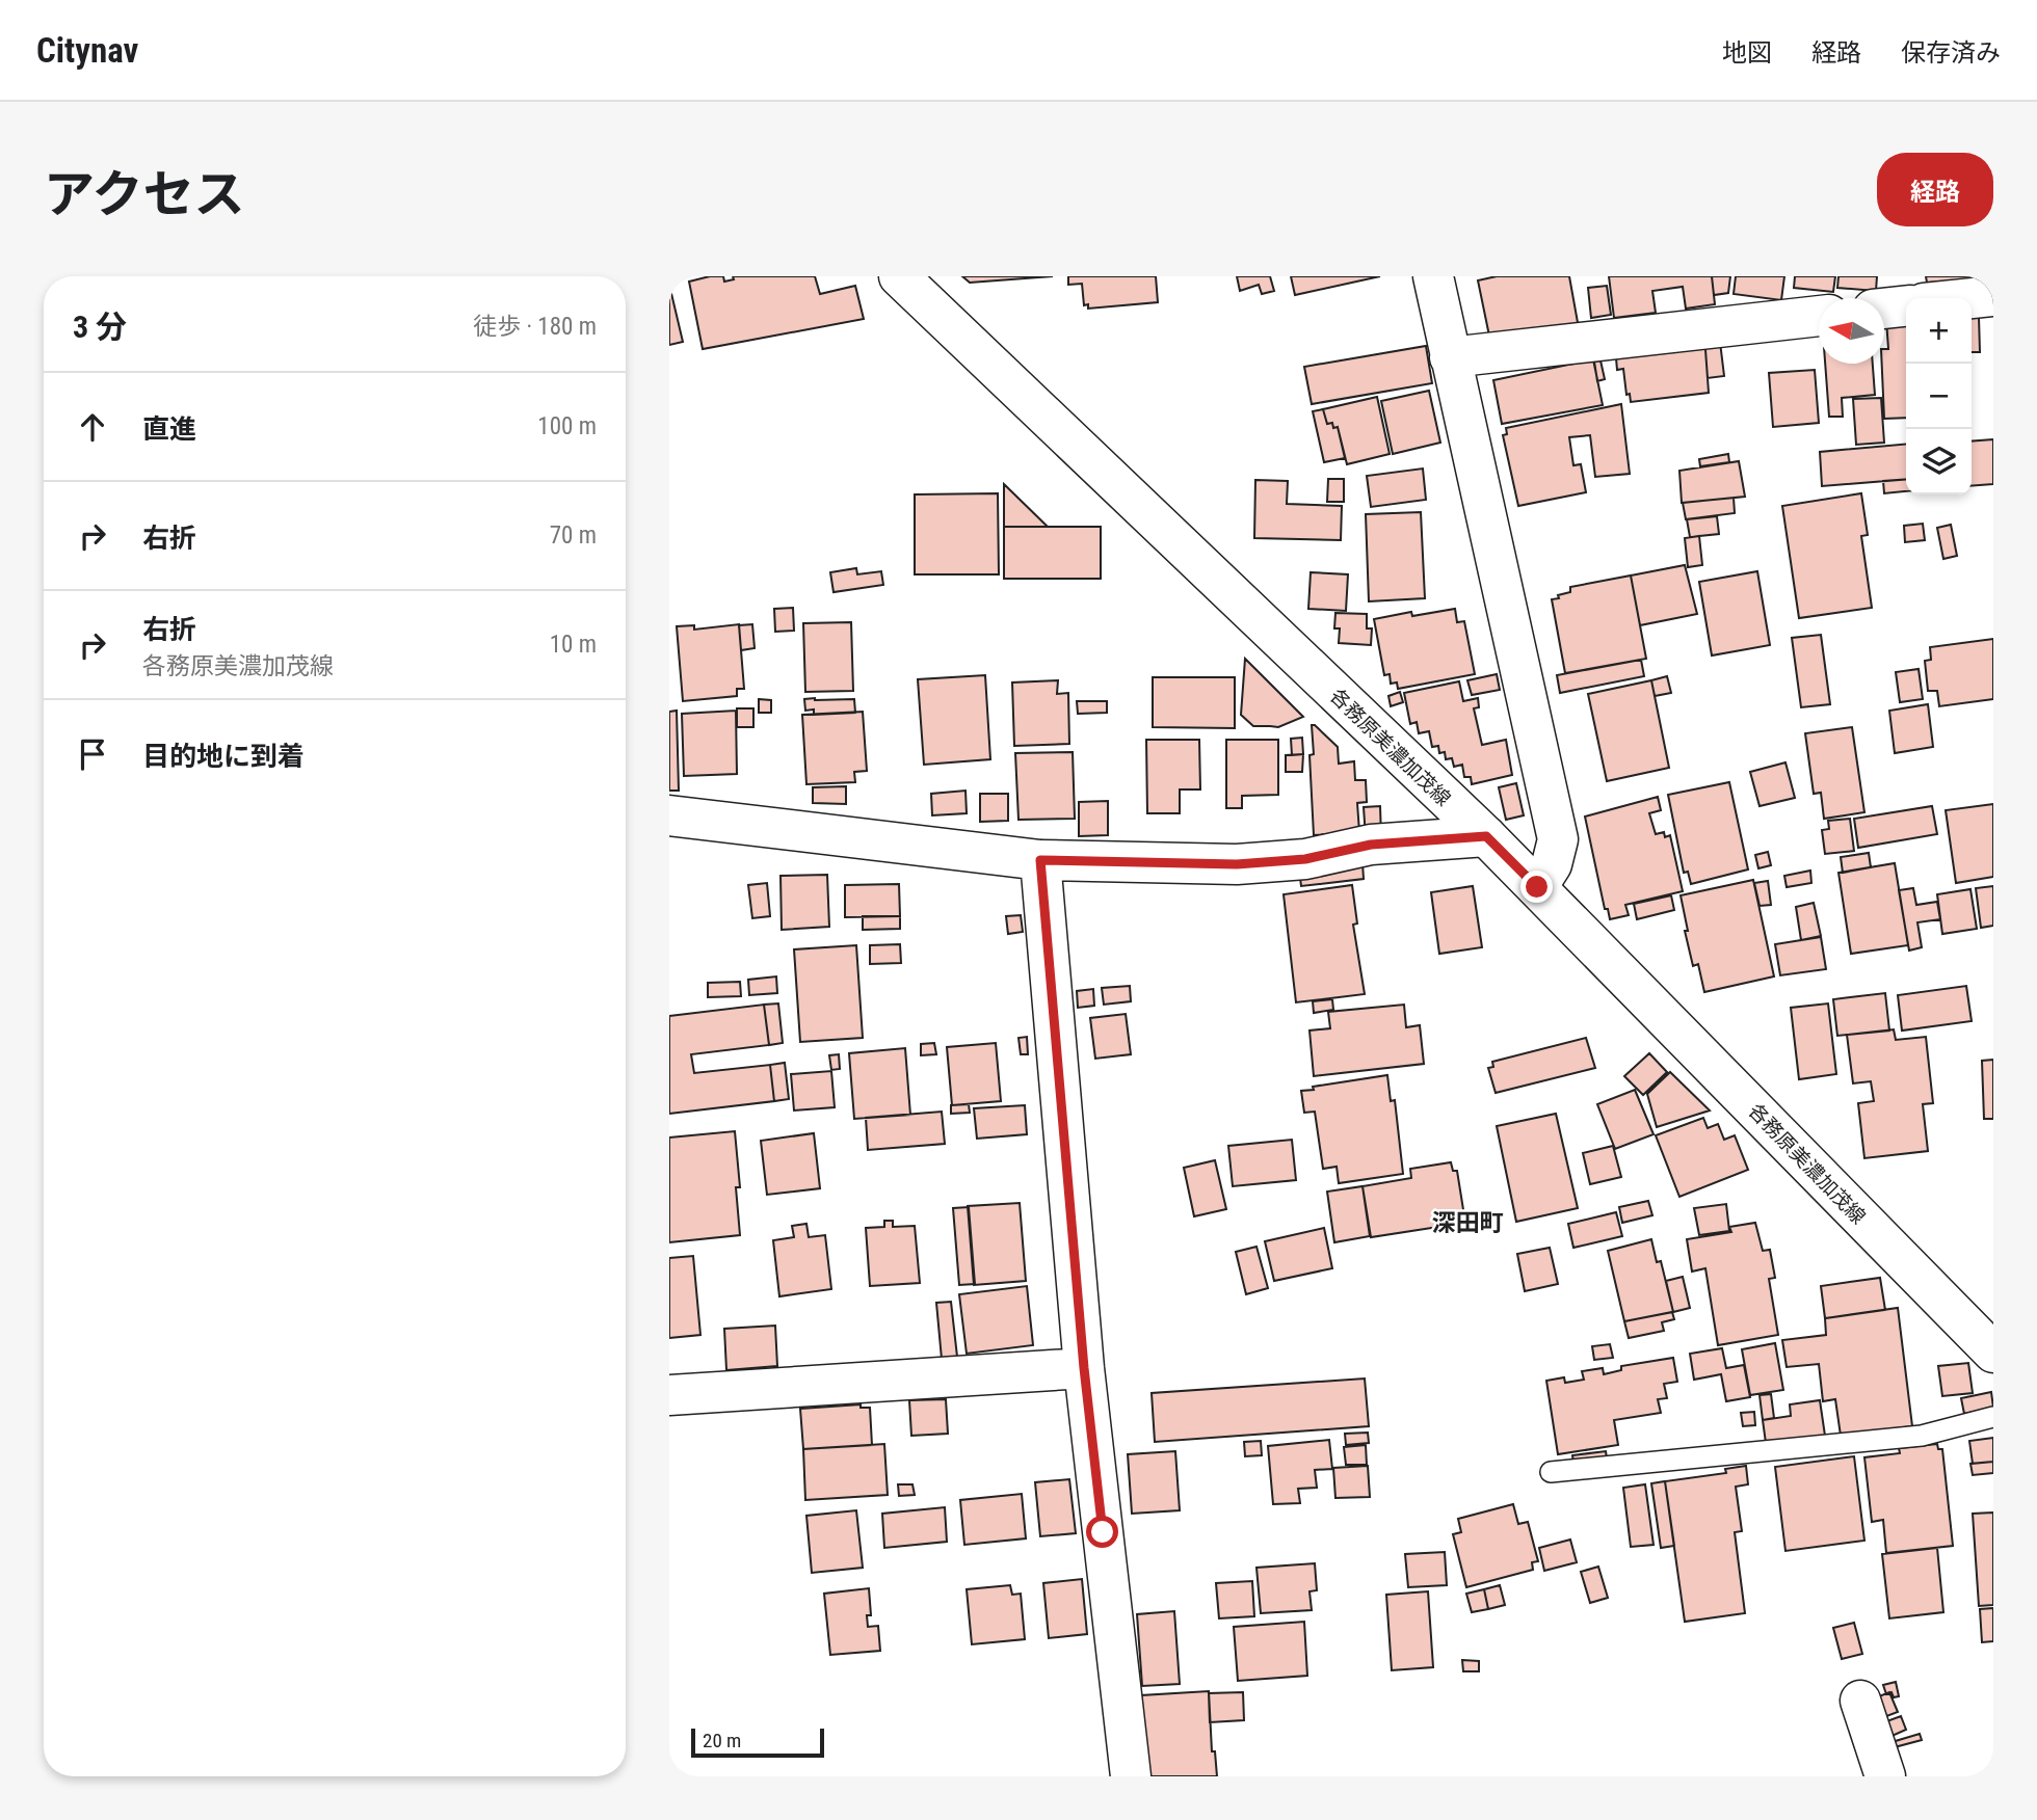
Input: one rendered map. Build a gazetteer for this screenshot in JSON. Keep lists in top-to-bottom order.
{
  "streets": {
    "street": ["各務原美濃加茂線"]
  },
  "districts": ["深田町"],
  "scale_bar": "20 m",
  "north": "left",
  "page": {
    "header": "Citynav",
    "nav": ["地図", "経路", "保存済み"],
    "title": "アクセス",
    "buttons": "経路",
    "heading": ["3 分", "徒歩 · 180 m"],
    "map_buttons": ["+", "−"],
    "list": [
      ["直進", "100 m"],
      ["右折", "70 m"],
      ["右折", "各務原美濃加茂線", "10 m"],
      "目的地に到着"
    ],
    "scale": "20 m"
  }
}
